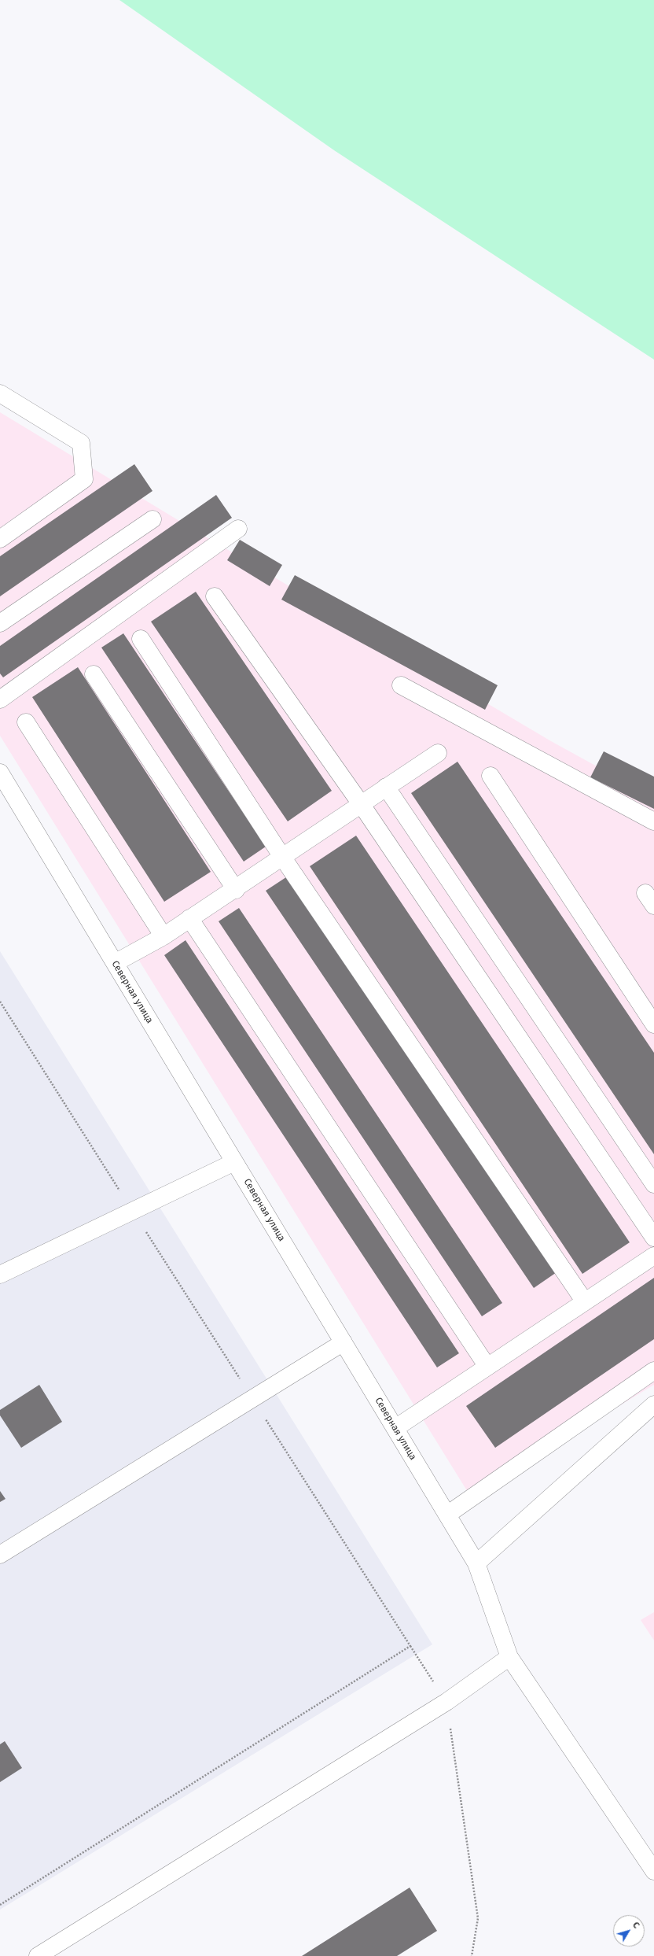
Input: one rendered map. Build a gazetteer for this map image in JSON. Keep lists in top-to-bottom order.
{
  "streets": {
    "street": ["Северная улица"]
  },
  "north": "top right"
}
